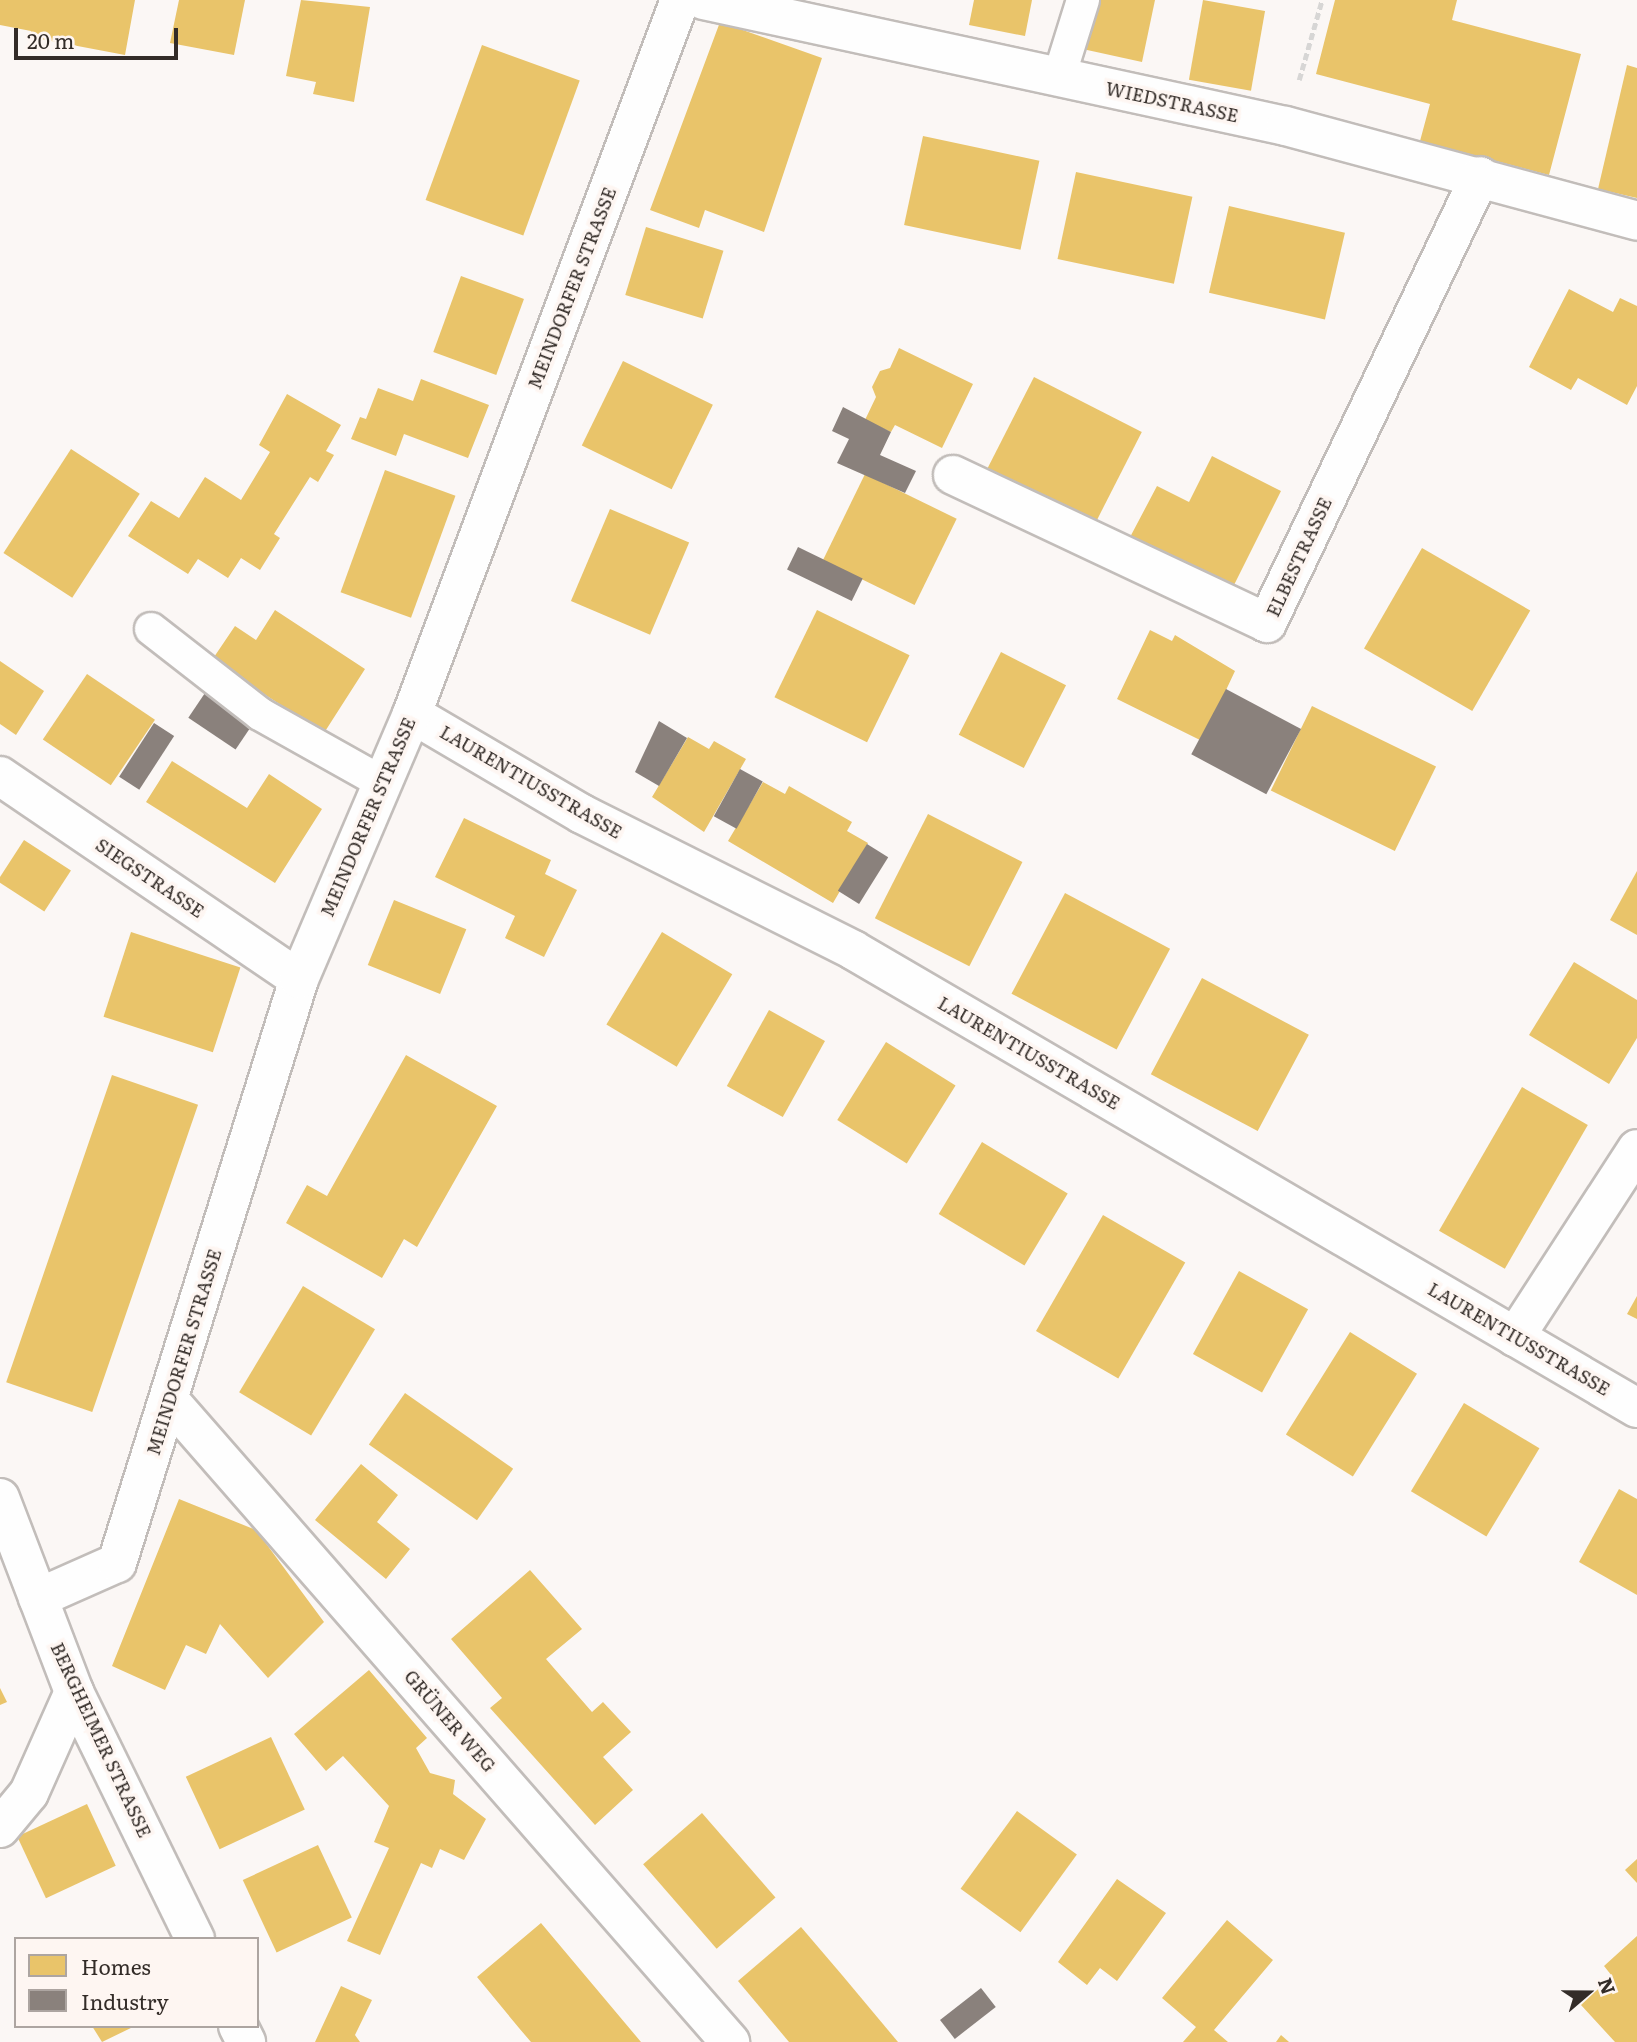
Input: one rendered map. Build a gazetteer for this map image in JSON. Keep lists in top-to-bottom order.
{
  "streets": {
    "street": [
      "WIEDSTRASSE",
      "MEINDORFER STRASSE",
      "ELBESTRASSE",
      "LAURENTIUSSTRASSE",
      "SIEGSTRASSE",
      "GRÜNER WEG",
      "BERGHEIMER STRASSE"
    ]
  },
  "crossings": [
    ["WIEDSTRASSE", "ELBESTRASSE"],
    ["MEINDORFER STRASSE", "LAURENTIUSSTRASSE"],
    ["MEINDORFER STRASSE", "SIEGSTRASSE"],
    ["MEINDORFER STRASSE", "GRÜNER WEG"],
    ["MEINDORFER STRASSE", "BERGHEIMER STRASSE"]
  ],
  "legend": ["Homes", "Industry"],
  "scale_bar": "20 m",
  "north": "right"
}
